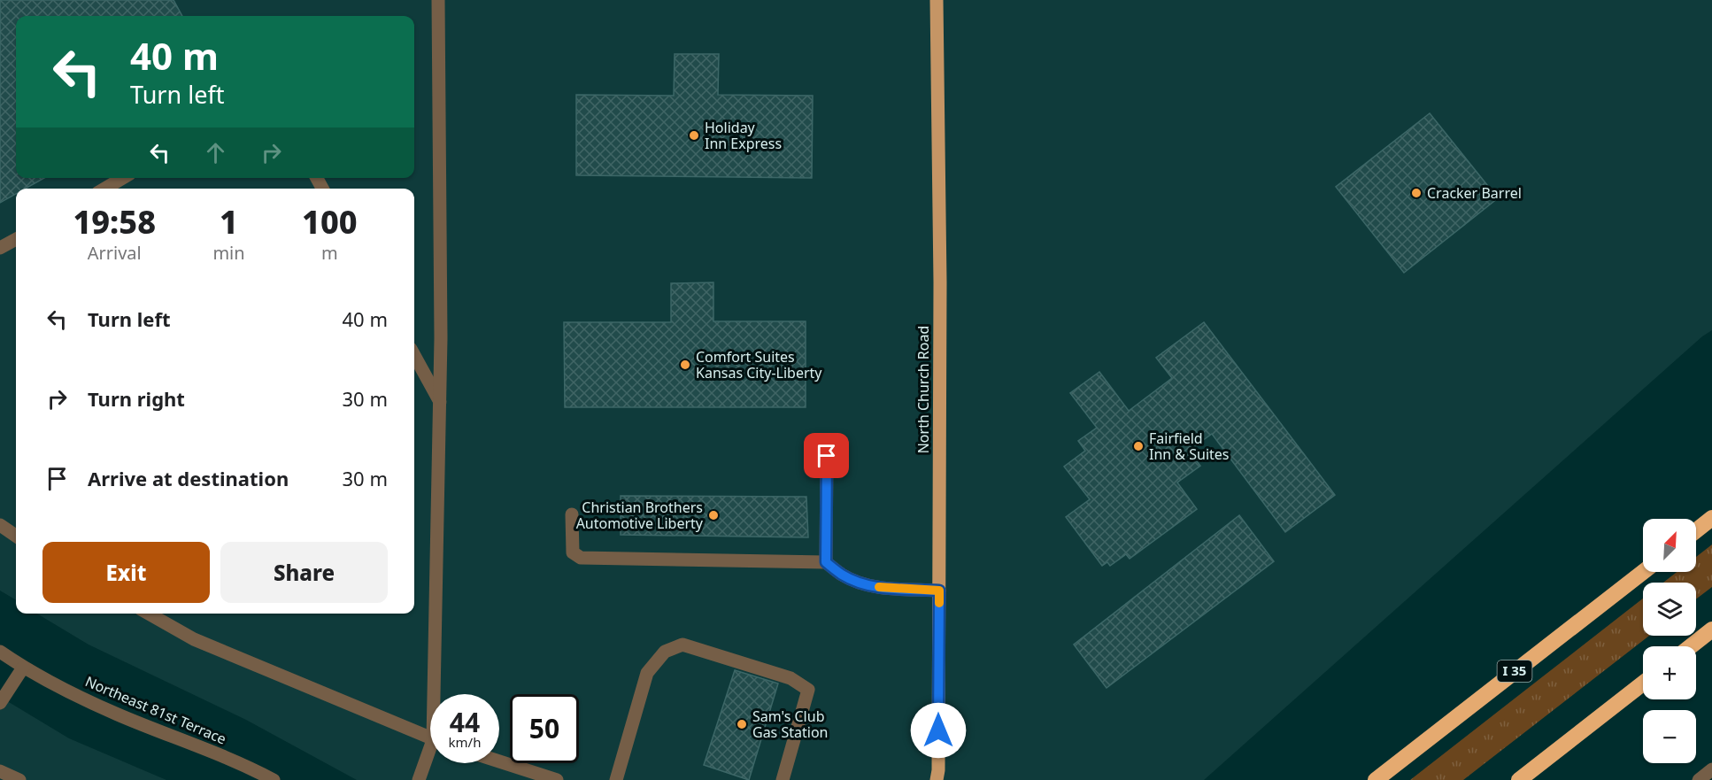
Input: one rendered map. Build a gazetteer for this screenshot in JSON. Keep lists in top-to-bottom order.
{
  "streets": {
    "highway": ["I 35"],
    "main road": ["North Church Road"],
    "street": ["Northeast 81st Terrace"]
  },
  "places": [
    "Holiday Inn Express",
    "Cracker Barrel",
    "Comfort Suites Kansas City-Liberty",
    "Fairfield Inn & Suites",
    "Christian Brothers Automotive Liberty",
    "Sam's Club Gas Station"
  ],
  "north": "top right",
  "page": {
    "turn": ["40 m", "Turn left"],
    "eta": [
      "19:58",
      "Arrival",
      "1",
      "min",
      "100",
      "m"
    ],
    "list": [
      {
        "name": "Turn left",
        "value": "40 m"
      },
      {
        "name": "Turn right",
        "value": "30 m"
      },
      {
        "name": "Arrive at destination",
        "value": "30 m"
      }
    ],
    "map_buttons": ["+", "−"],
    "buttons": ["Exit", "Share"],
    "speed": "44 km/h",
    "limit": "50"
  }
}
